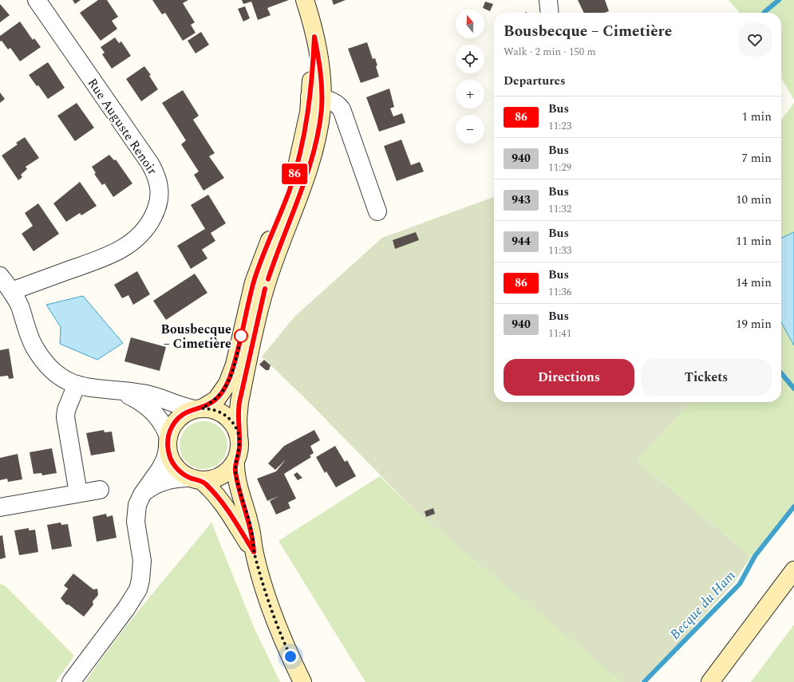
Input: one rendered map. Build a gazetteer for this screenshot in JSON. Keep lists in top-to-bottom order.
{
  "streets": {
    "street": ["Rue Auguste Renoir"]
  },
  "water": ["Becque du Ham"],
  "places": ["Bousbecque – Cimetière"],
  "lines": ["bus line 86"],
  "north": "top",
  "page": {
    "on_map": "86",
    "map_buttons": ["+", "−"],
    "heading": [
      ["Bousbecque – Cimetière", "Walk · 2 min · 150 m"],
      "Departures"
    ],
    "list": [
      {
        "mark": "86",
        "name": "Bus",
        "note": "11:23",
        "value": "1 min"
      },
      {
        "mark": "940",
        "name": "Bus",
        "note": "11:29",
        "value": "7 min"
      },
      {
        "mark": "943",
        "name": "Bus",
        "note": "11:32",
        "value": "10 min"
      },
      {
        "mark": "944",
        "name": "Bus",
        "note": "11:33",
        "value": "11 min"
      },
      {
        "mark": "86",
        "name": "Bus",
        "note": "11:36",
        "value": "14 min"
      },
      {
        "mark": "940",
        "name": "Bus",
        "note": "11:41",
        "value": "19 min"
      }
    ],
    "buttons": ["Directions", "Tickets"]
  }
}
